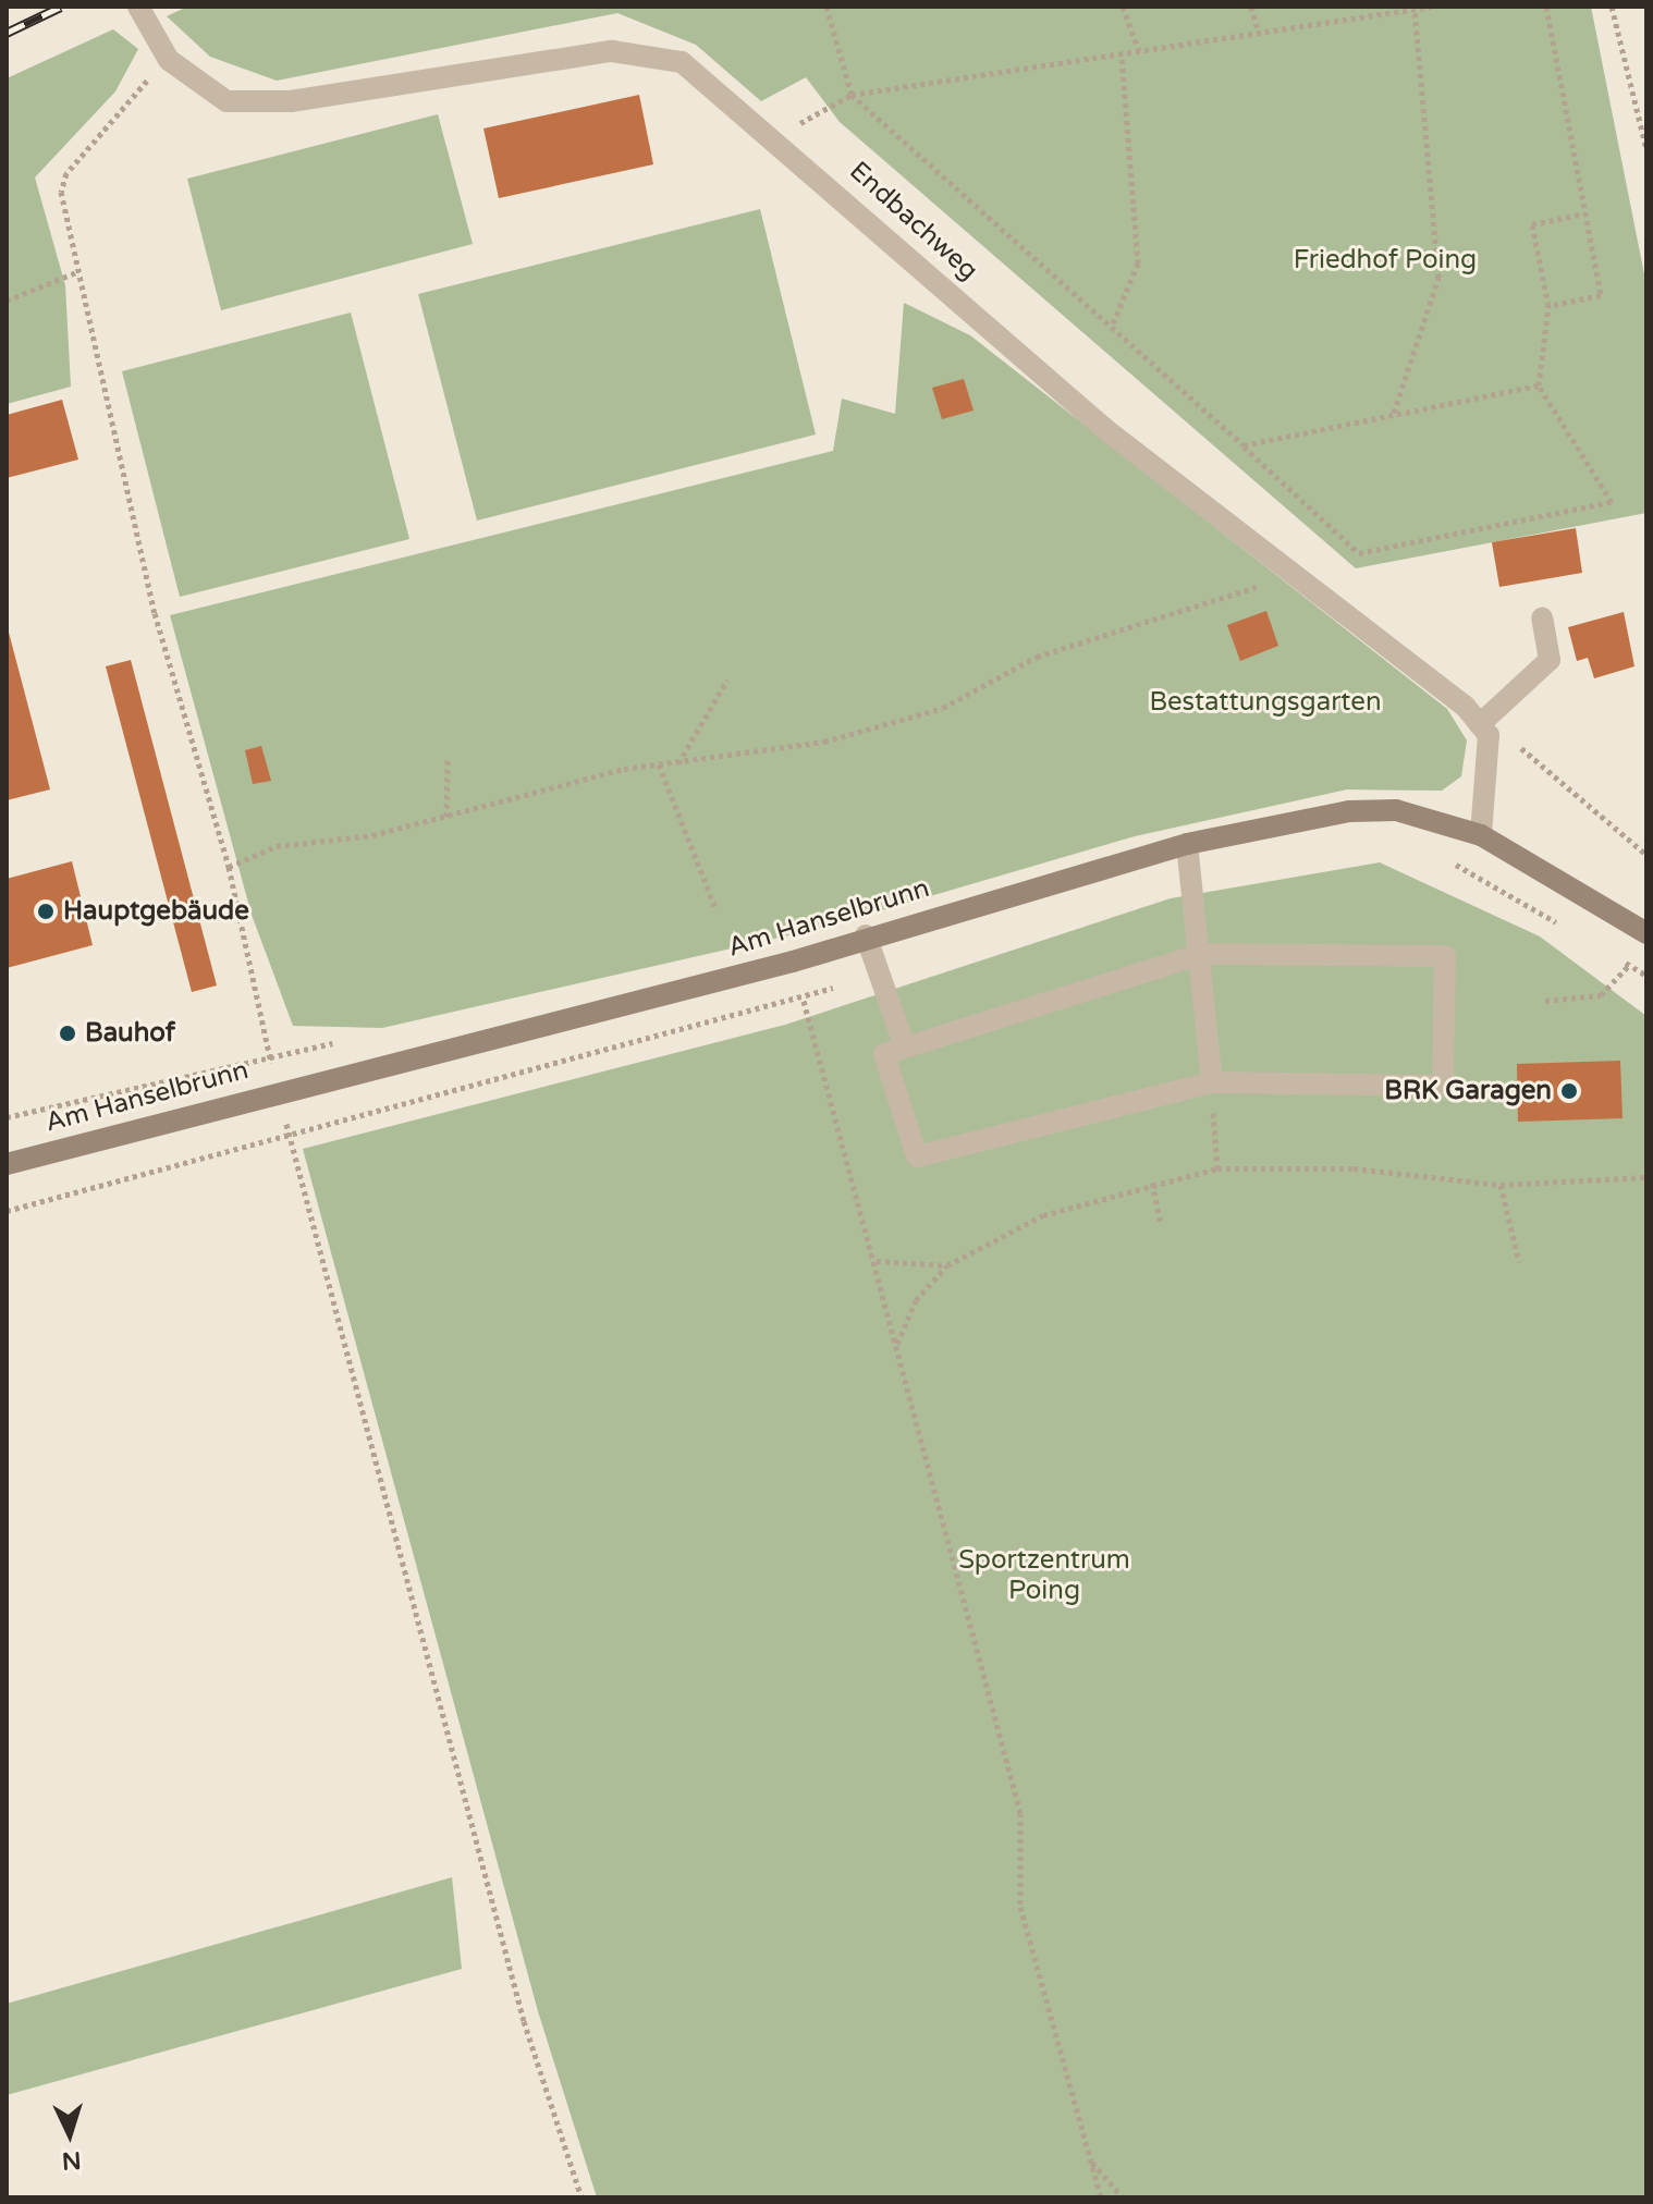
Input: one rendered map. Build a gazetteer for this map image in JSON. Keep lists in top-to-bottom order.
{
  "streets": {
    "street": ["Endbachweg", "Am Hanselbrunn"]
  },
  "parks": ["Friedhof Poing", "Bestattungsgarten", "Sportzentrum Poing"],
  "places": ["Hauptgebäude", "Bauhof", "BRK Garagen"],
  "north": "bottom"
}
